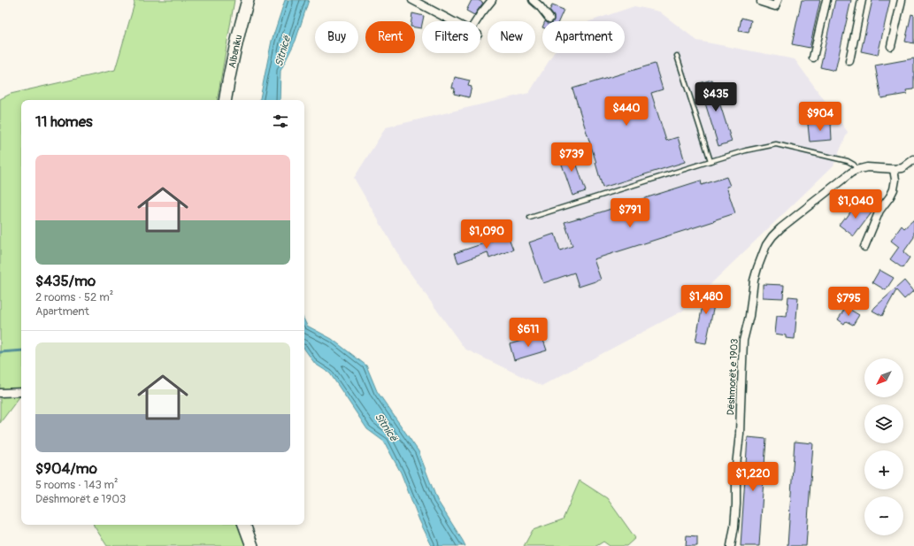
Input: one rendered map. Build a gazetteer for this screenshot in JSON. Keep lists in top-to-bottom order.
{
  "streets": {
    "main road": ["Albaniku"],
    "street": ["Dëshmorët e 1903"]
  },
  "water": ["Sitnicë"],
  "north": "bottom left",
  "page": {
    "chip": [
      "Buy",
      "Rent",
      "Filters",
      "New",
      "Apartment"
    ],
    "price": [
      "$435",
      "$440",
      "$904",
      "$739",
      "$1,040",
      "$791",
      "$1,090",
      "$1,480",
      "$795",
      "$611",
      "$1,220"
    ],
    "heading": "11 homes",
    "list": [
      {
        "name": "$435/mo",
        "note": "2 rooms · 52 m² · Apartment"
      },
      {
        "name": "$904/mo",
        "note": "5 rooms · 143 m² · Dëshmorët e 1903"
      }
    ],
    "map_buttons": ["+", "−"]
  }
}
